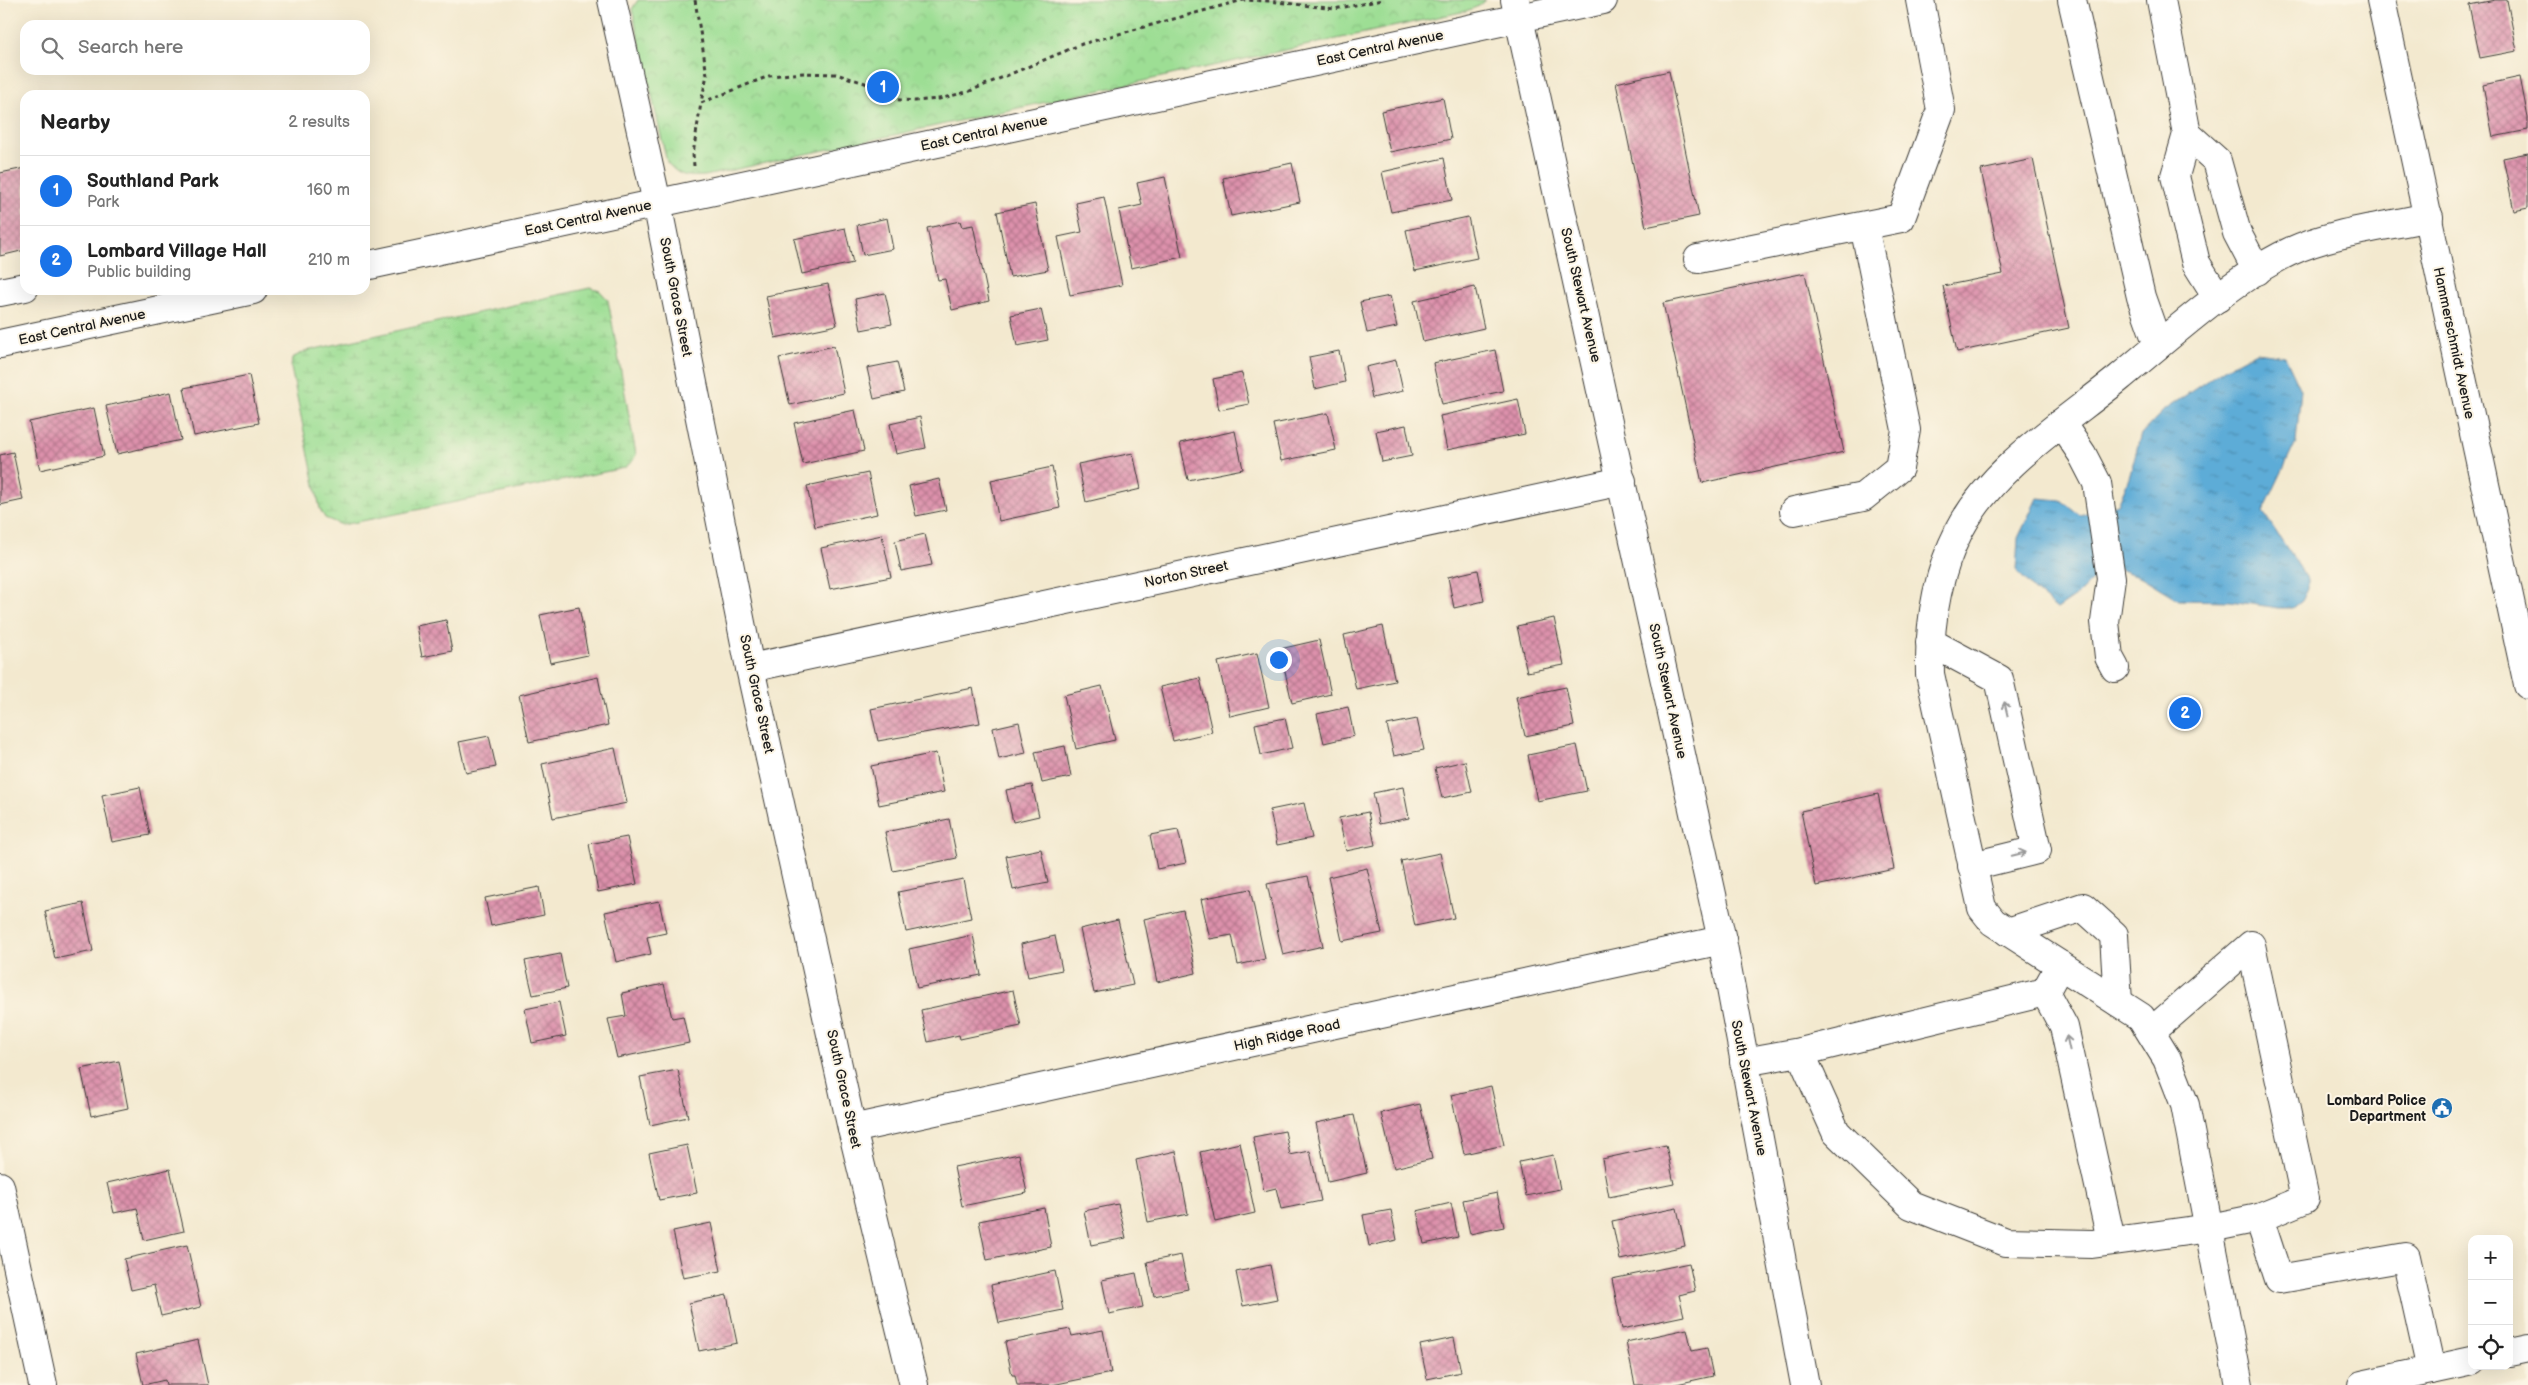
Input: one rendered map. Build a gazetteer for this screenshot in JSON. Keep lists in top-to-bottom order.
{
  "streets": {
    "street": [
      "East Central Avenue",
      "South Stewart Avenue",
      "South Grace Street",
      "Hammerschmidt Avenue",
      "Norton Street",
      "High Ridge Road"
    ]
  },
  "crossings": [
    ["East Central Avenue", "South Stewart Avenue"],
    ["East Central Avenue", "South Grace Street"],
    ["South Stewart Avenue", "Norton Street"],
    ["South Stewart Avenue", "High Ridge Road"],
    ["South Grace Street", "Norton Street"],
    ["South Grace Street", "High Ridge Road"]
  ],
  "places": {
    "public building": ["Lombard Police Department"]
  },
  "page": {
    "search": "Search here",
    "pins": ["1", "2"],
    "heading": ["Nearby", "2 results"],
    "list": [
      {
        "mark": "1",
        "name": "Southland Park",
        "note": "Park",
        "value": "160 m"
      },
      {
        "mark": "2",
        "name": "Lombard Village Hall",
        "note": "Public building",
        "value": "210 m"
      }
    ],
    "map_buttons": ["+", "−"]
  }
}
